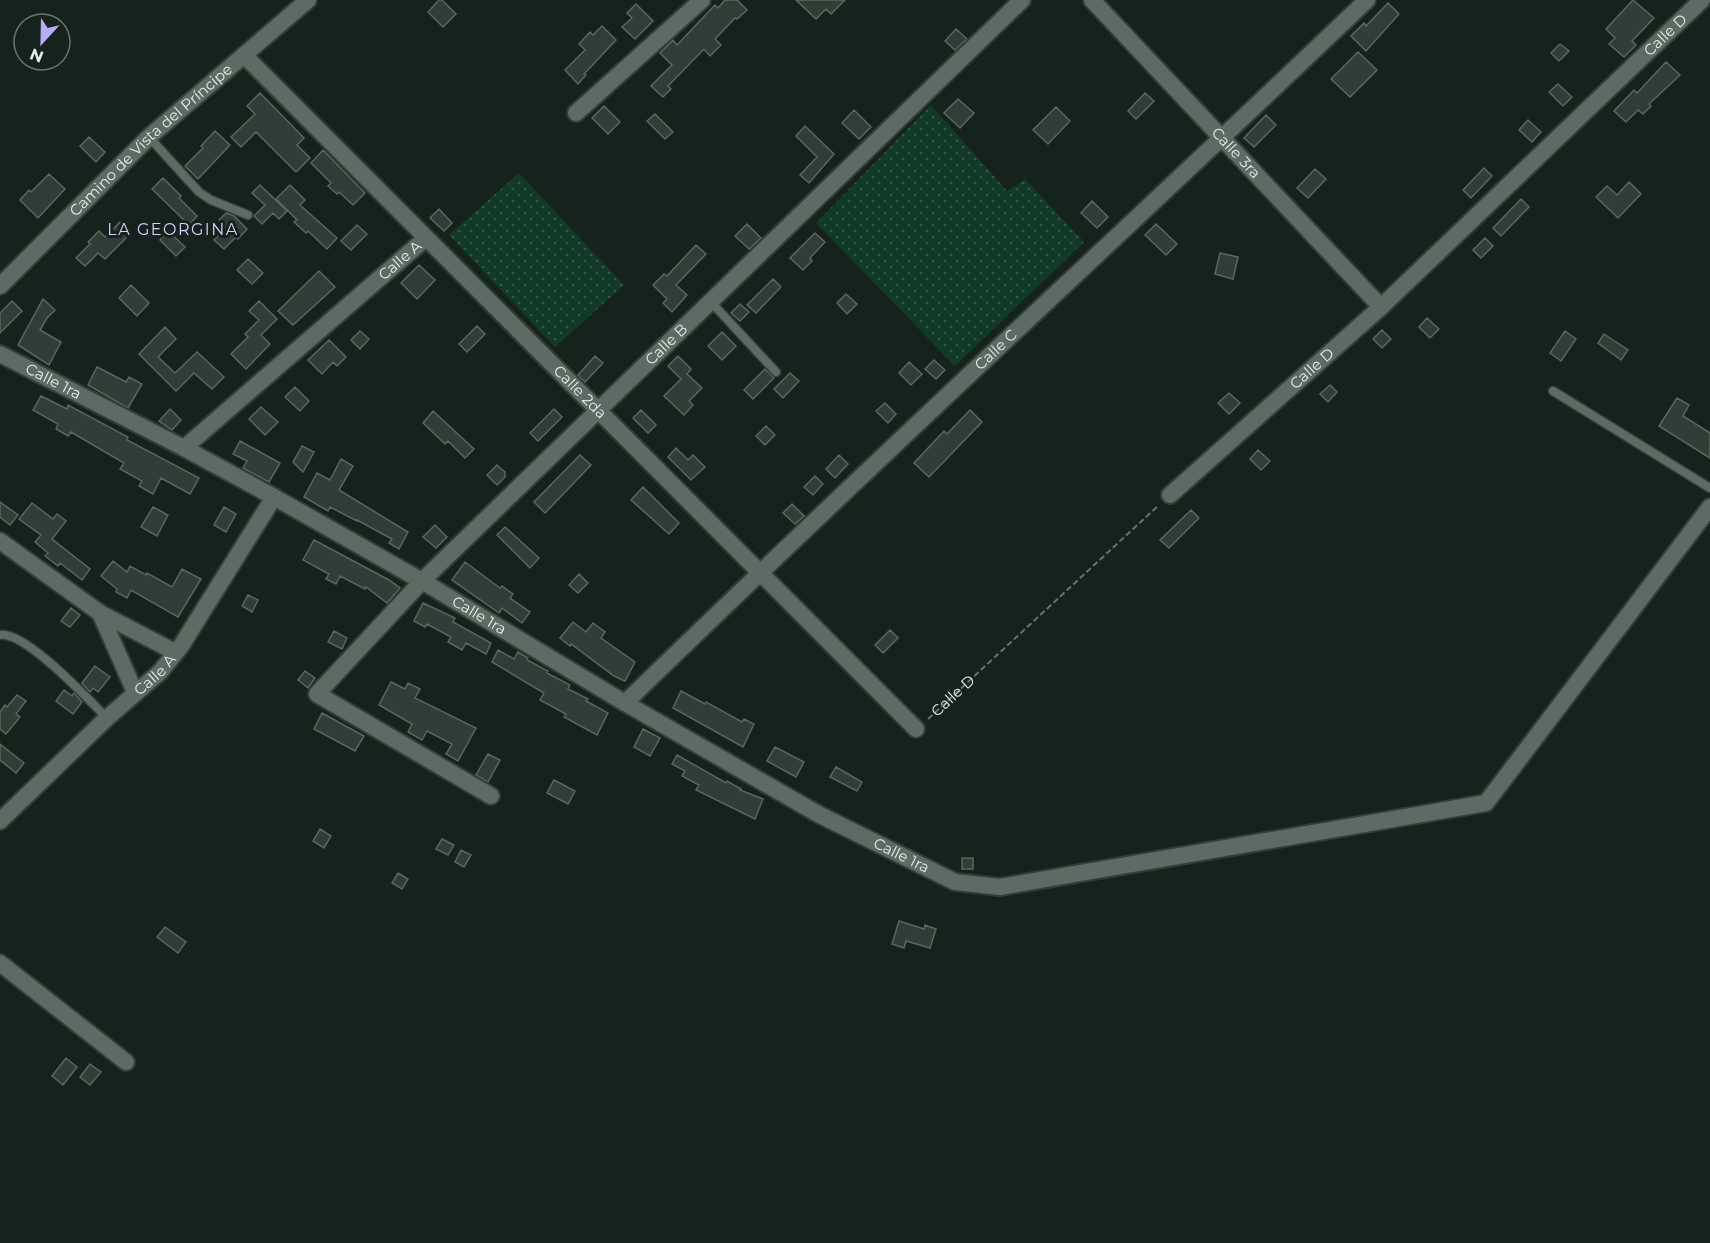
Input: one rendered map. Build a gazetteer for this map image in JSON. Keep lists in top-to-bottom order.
{
  "streets": {
    "street": [
      "Calle D",
      "Camino de Vista del Príncipe",
      "Calle 3ra",
      "Calle A",
      "Calle B",
      "Calle C",
      "Calle 1ra",
      "Calle 2da"
    ]
  },
  "crossings": [
    ["Calle D", "Calle 3ra"],
    ["Calle D", "Calle 2da"],
    ["Camino de Vista del Príncipe", "Calle 2da"],
    ["Calle 3ra", "Calle C"],
    ["Calle A", "Calle 1ra"],
    ["Calle A", "Calle 2da"],
    ["Calle B", "Calle 1ra"],
    ["Calle B", "Calle 2da"],
    ["Calle C", "Calle 1ra"],
    ["Calle C", "Calle 2da"]
  ],
  "districts": ["LA GEORGINA"],
  "north": "bottom"
}
